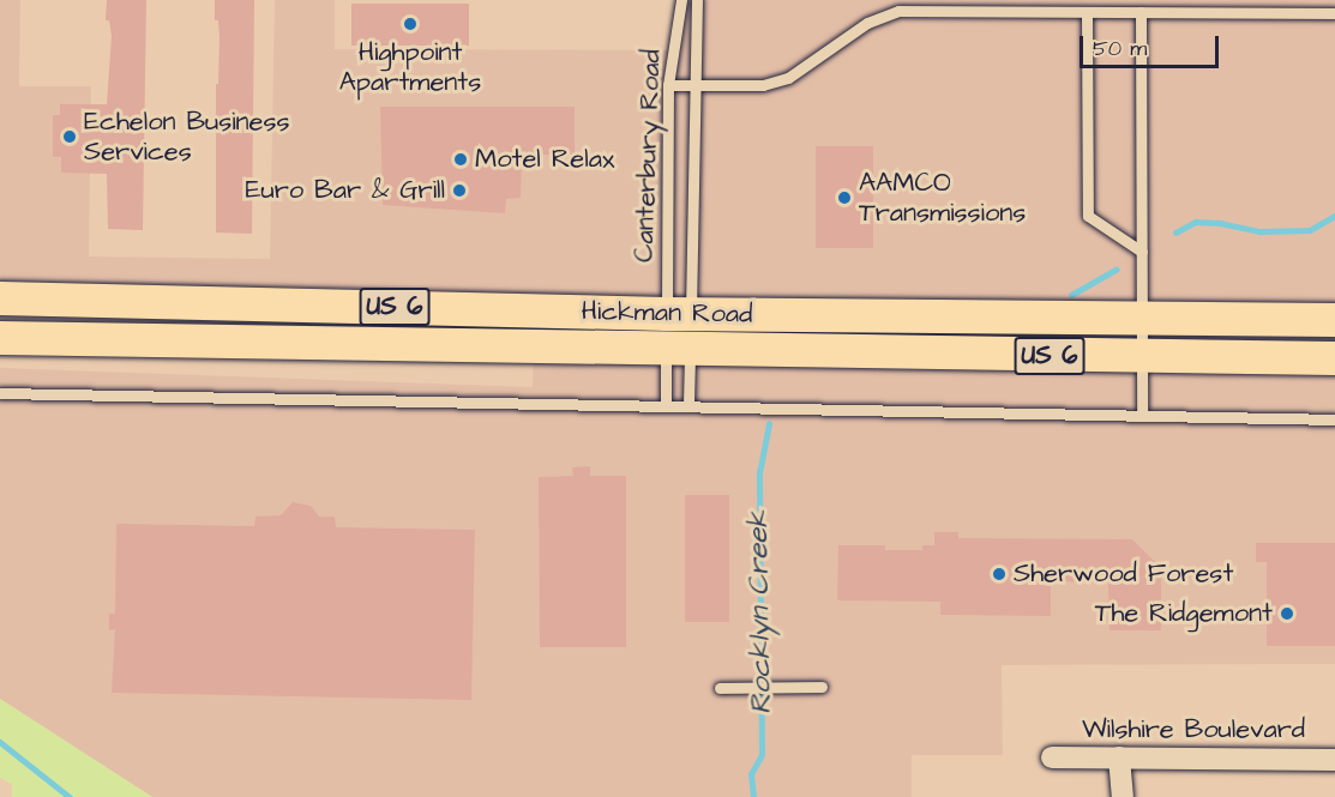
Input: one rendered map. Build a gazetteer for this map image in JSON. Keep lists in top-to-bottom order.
{
  "streets": {
    "main road": ["US 6", "Hickman Road"],
    "street": ["Wilshire Boulevard"],
    "lane": ["Canterbury Road"]
  },
  "crossings": [
    ["Canterbury Road", "Hickman Road"]
  ],
  "water": ["Rocklyn Creek"],
  "places": [
    "Highpoint Apartments",
    "Echelon Business Services",
    "Motel Relax",
    "Euro Bar & Grill",
    "AAMCO Transmissions",
    "Sherwood Forest",
    "The Ridgemont"
  ],
  "scale_bar": "50 m"
}
